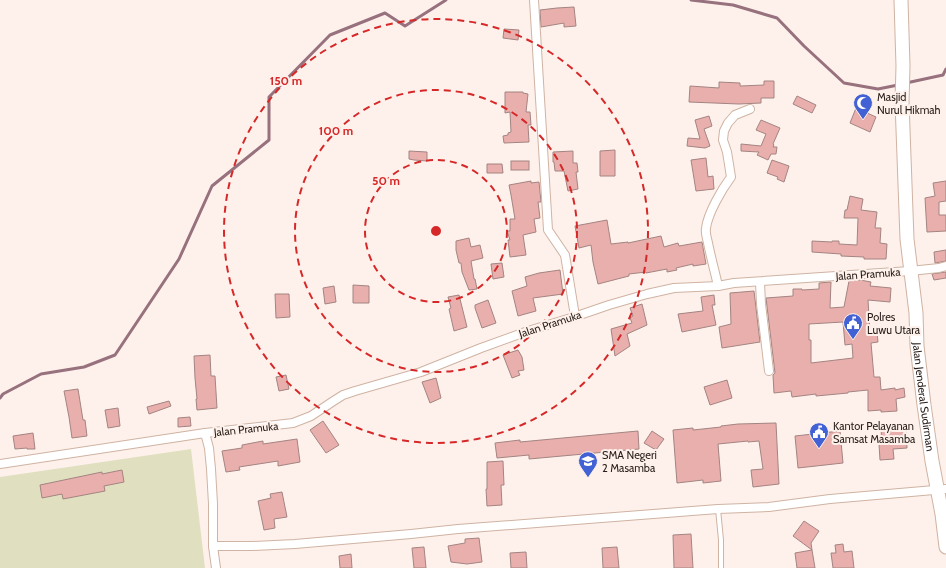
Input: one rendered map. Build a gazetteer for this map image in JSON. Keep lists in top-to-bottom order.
{
  "streets": {
    "highway": ["Jalan Jenderal Sudirman"],
    "street": ["Jalan Pramuka"]
  },
  "crossings": [
    ["Jalan Pramuka", "Jalan Jenderal Sudirman"]
  ],
  "places": {
    "mosque": ["Masjid Nurul Hikmah"],
    "public building": ["Polres Luwu Utara", "Kantor Pelayanan Samsat Masamba"],
    "school or university": ["SMA Negeri 2 Masamba"]
  },
  "rings": ["150 m", "100 m", "50 m"]
}
